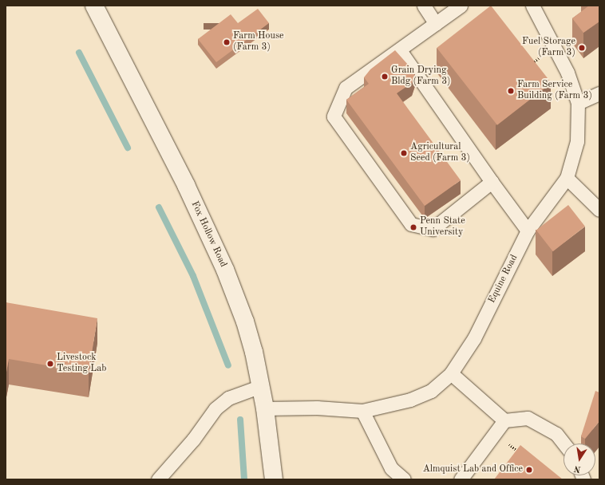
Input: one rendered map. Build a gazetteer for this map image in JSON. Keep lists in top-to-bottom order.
{
  "streets": {
    "main road": ["Fox Hollow Road"],
    "lane": ["Equine Road"]
  },
  "crossings": [
    ["Fox Hollow Road", "Equine Road"]
  ],
  "places": [
    "Farm House (Farm 3)",
    "Fuel Storage (Farm 3)",
    "Grain Drying Bldg (Farm 3)",
    "Farm Service Building (Farm 3)",
    "Agricultural Seed (Farm 3)",
    "Penn State University",
    "Livestock Testing Lab",
    "Almquist Lab and Office"
  ],
  "north": "bottom"
}
